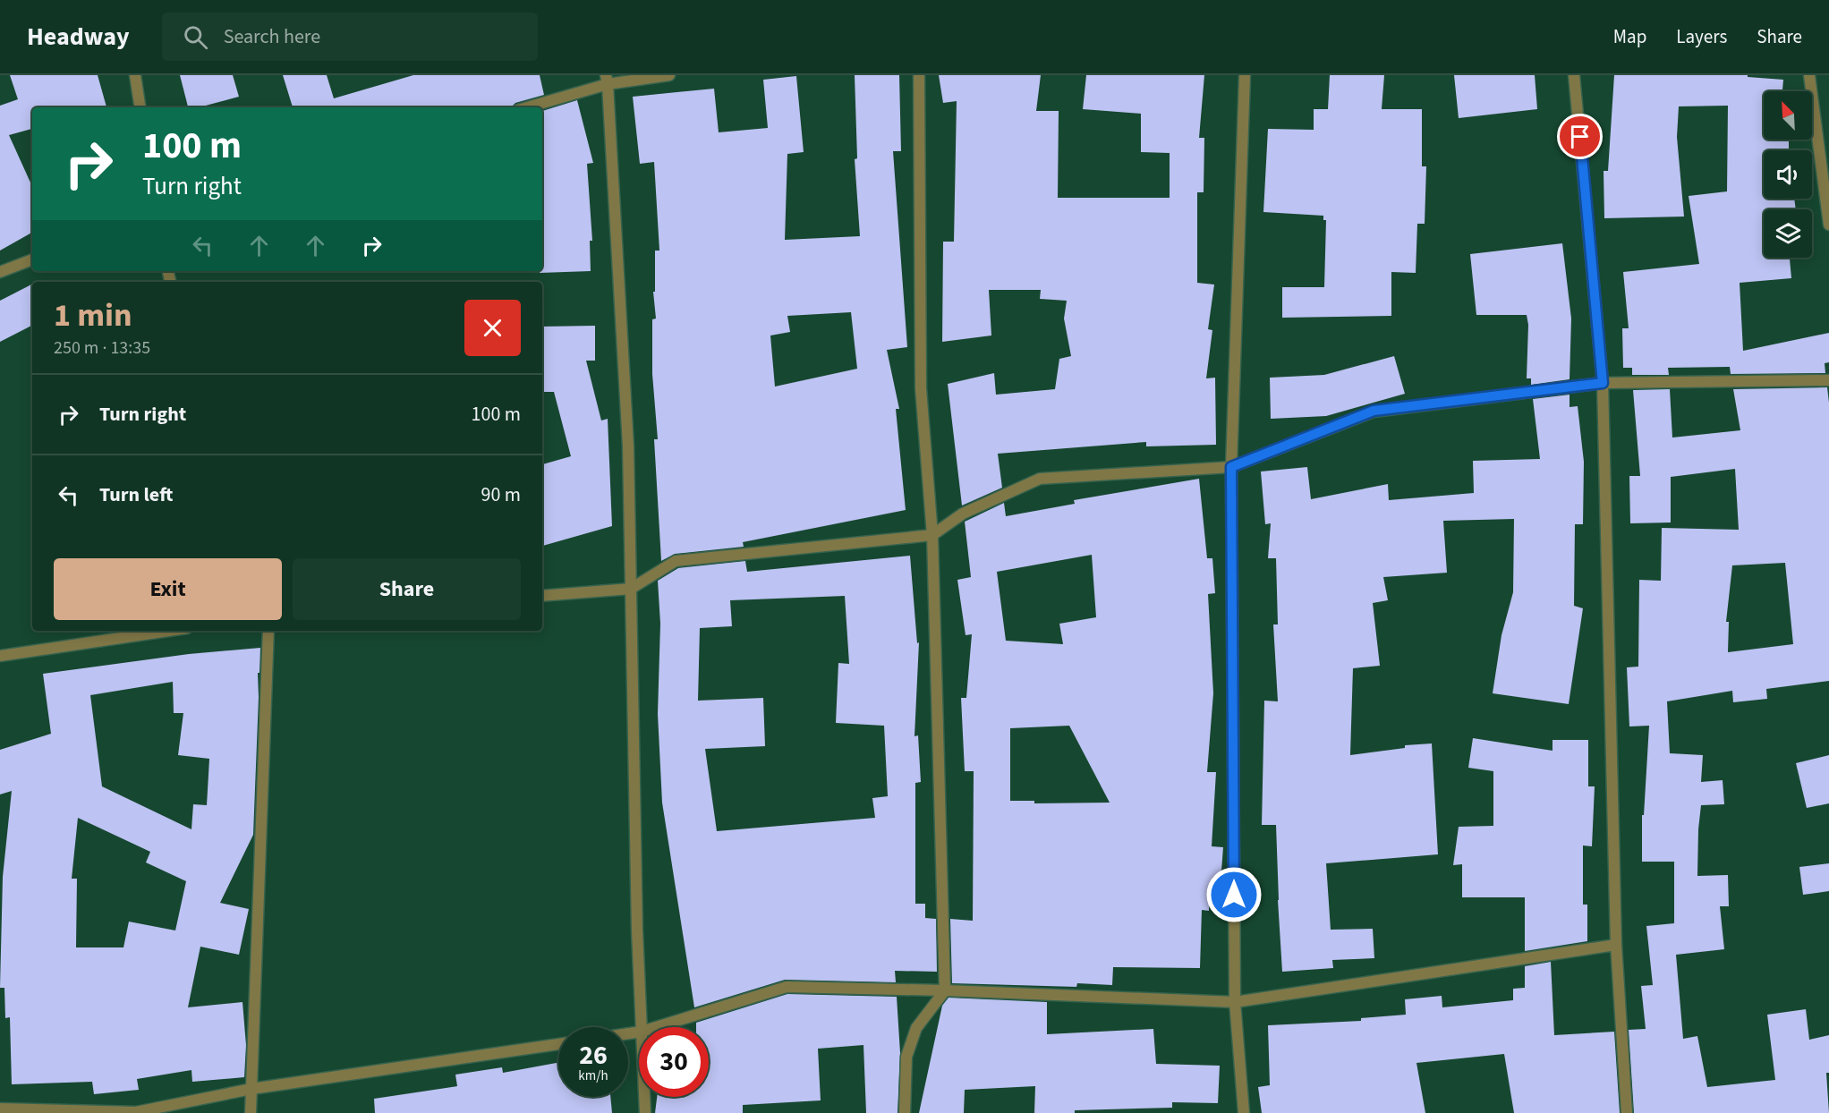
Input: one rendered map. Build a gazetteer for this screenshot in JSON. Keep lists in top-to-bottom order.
{
  "north": "top left",
  "page": {
    "header": "Headway",
    "search": "Search here",
    "nav": ["Map", "Layers", "Share"],
    "turn": ["100 m", "Turn right"],
    "heading": ["1 min", "250 m · 13:35"],
    "list": [
      {
        "name": "Turn right",
        "value": "100 m"
      },
      {
        "name": "Turn left",
        "value": "90 m"
      }
    ],
    "buttons": ["Exit", "Share"],
    "speed": "26 km/h",
    "limit": "30"
  }
}
